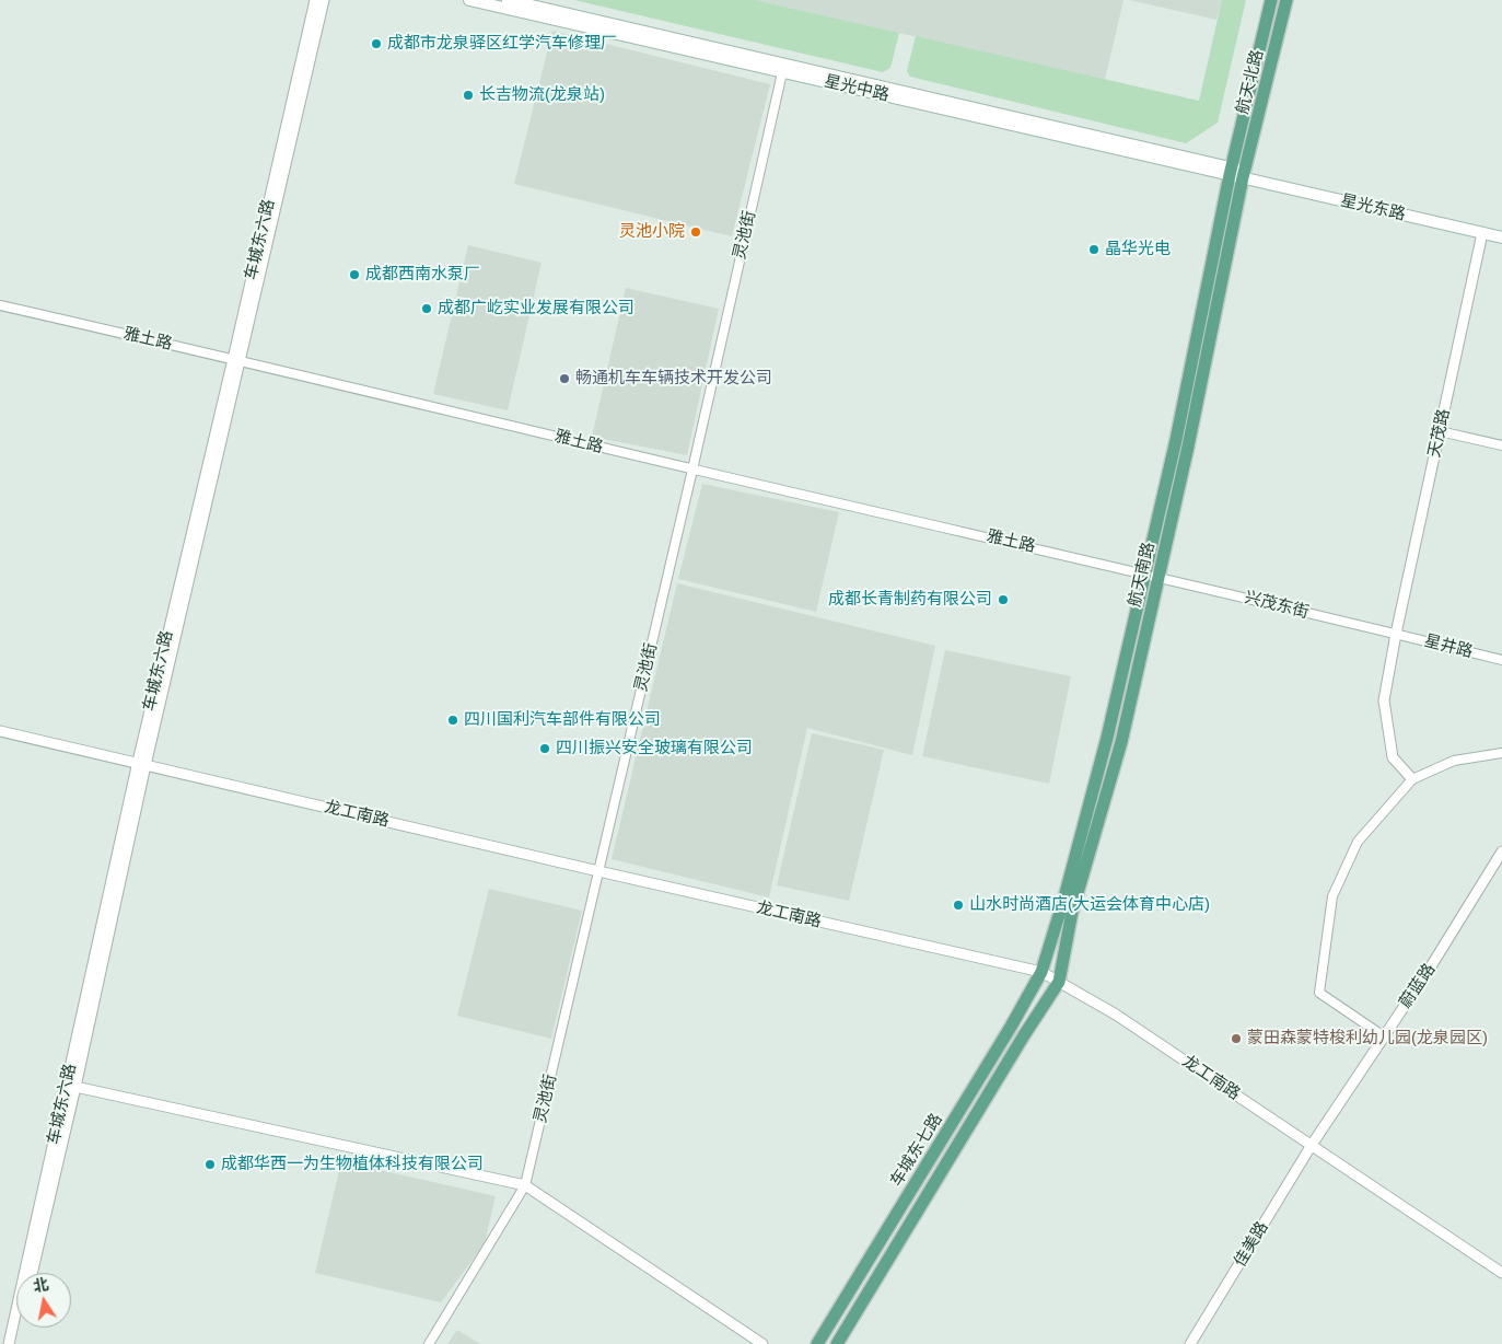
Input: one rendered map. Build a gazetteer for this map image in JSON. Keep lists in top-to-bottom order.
{
  "streets": {
    "main road": [
      "航天北路",
      "星光中路",
      "星光东路",
      "航天南路",
      "车城东七路"
    ],
    "street": [
      "灵池街",
      "车城东六路",
      "雅土路",
      "天茂路",
      "兴茂东街",
      "星井路",
      "龙工南路",
      "蔚蓝路",
      "佳美路"
    ]
  },
  "crossings": [
    ["航天北路", "星光中路"],
    ["航天北路", "星光东路"],
    ["航天北路", "航天南路"],
    ["星光中路", "星光东路"],
    ["星光中路", "灵池街"],
    ["星光中路", "航天南路"],
    ["星光东路", "天茂路"],
    ["星光东路", "航天南路"],
    ["灵池街", "雅土路"],
    ["灵池街", "龙工南路"],
    ["车城东六路", "雅土路"],
    ["车城东六路", "龙工南路"],
    ["雅土路", "航天南路"],
    ["雅土路", "兴茂东街"],
    ["天茂路", "兴茂东街"],
    ["天茂路", "星井路"],
    ["航天南路", "兴茂东街"],
    ["航天南路", "龙工南路"],
    ["航天南路", "车城东七路"],
    ["兴茂东街", "星井路"],
    ["龙工南路", "蔚蓝路"],
    ["龙工南路", "车城东七路"],
    ["龙工南路", "佳美路"],
    ["蔚蓝路", "佳美路"]
  ],
  "places": [
    "成都市龙泉驿区红学汽车修理厂",
    "长吉物流(龙泉站)",
    "灵池小院",
    "晶华光电",
    "成都西南水泵厂",
    "成都广屹实业发展有限公司",
    "畅通机车车辆技术开发公司",
    "成都长青制药有限公司",
    "四川国利汽车部件有限公司",
    "四川振兴安全玻璃有限公司",
    "山水时尚酒店(大运会体育中心店)",
    "蒙田森蒙特梭利幼儿园(龙泉园区)",
    "成都华西一为生物植体科技有限公司"
  ],
  "north": "top"
}
